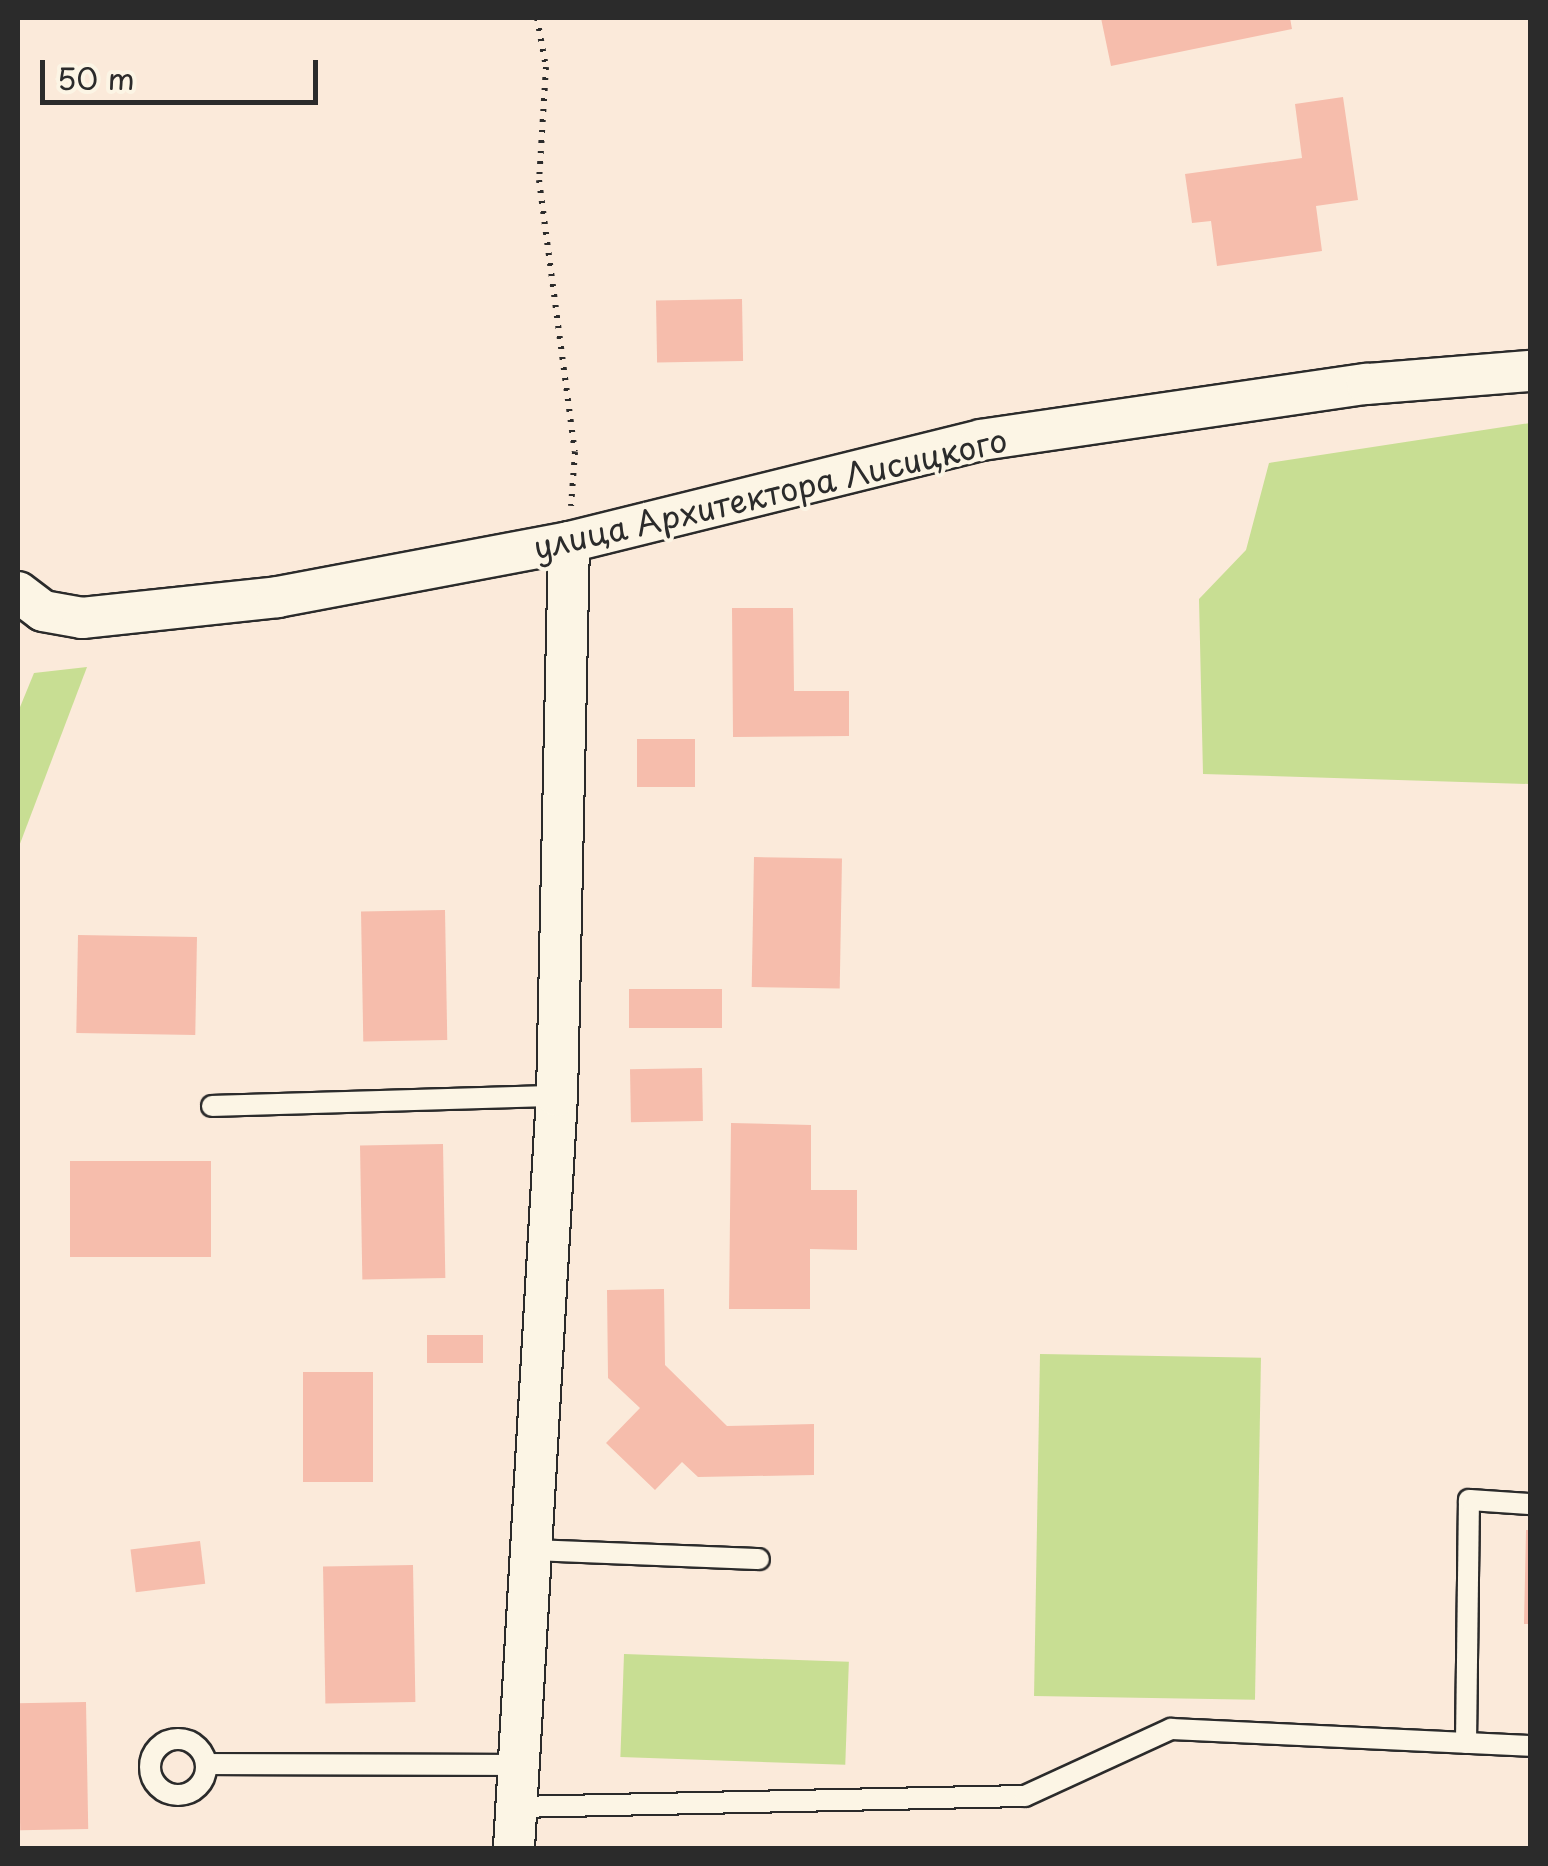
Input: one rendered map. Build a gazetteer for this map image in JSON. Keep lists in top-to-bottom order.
{
  "streets": {
    "street": ["улица Архитектора Лисицкого"]
  },
  "scale_bar": "50 m"
}
